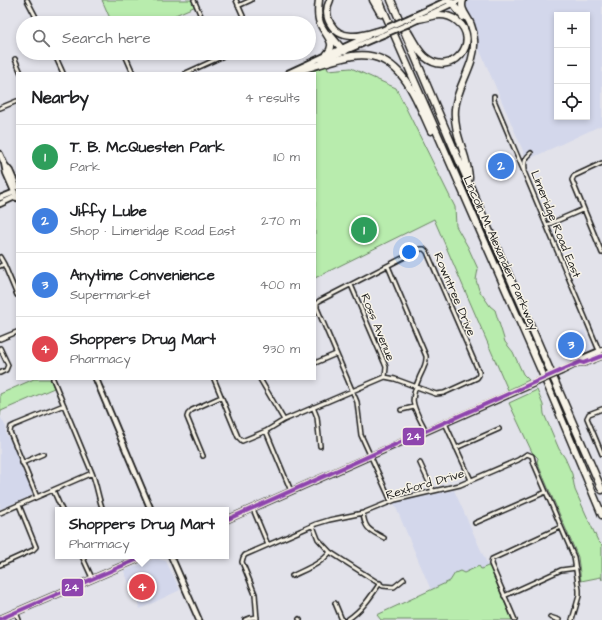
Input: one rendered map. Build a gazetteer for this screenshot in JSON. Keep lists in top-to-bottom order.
{
  "streets": {
    "highway": ["Lincoln M. Alexander Parkway"],
    "street": [
      "Limeridge Road East",
      "Rowntree Drive",
      "Ross Avenue",
      "Rexford Drive"
    ]
  },
  "crossings": [
    ["Rowntree Drive", "Ross Avenue"],
    ["Rowntree Drive", "Rexford Drive"]
  ],
  "lines": ["transit line 24"],
  "page": {
    "map_buttons": ["+", "−"],
    "search": "Search here",
    "heading": ["Nearby", "4 results"],
    "list": [
      {
        "mark": "1",
        "name": "T. B. McQuesten Park",
        "note": "Park",
        "value": "110 m"
      },
      {
        "mark": "2",
        "name": "Jiffy Lube",
        "note": "Shop · Limeridge Road East",
        "value": "270 m"
      },
      {
        "mark": "3",
        "name": "Anytime Convenience",
        "note": "Supermarket",
        "value": "400 m"
      },
      {
        "mark": "4",
        "name": "Shoppers Drug Mart",
        "note": "Pharmacy",
        "value": "930 m"
      }
    ],
    "pins": [
      "2",
      "1",
      "3",
      "4"
    ],
    "popup": ["Shoppers Drug Mart", "Pharmacy"]
  }
}
